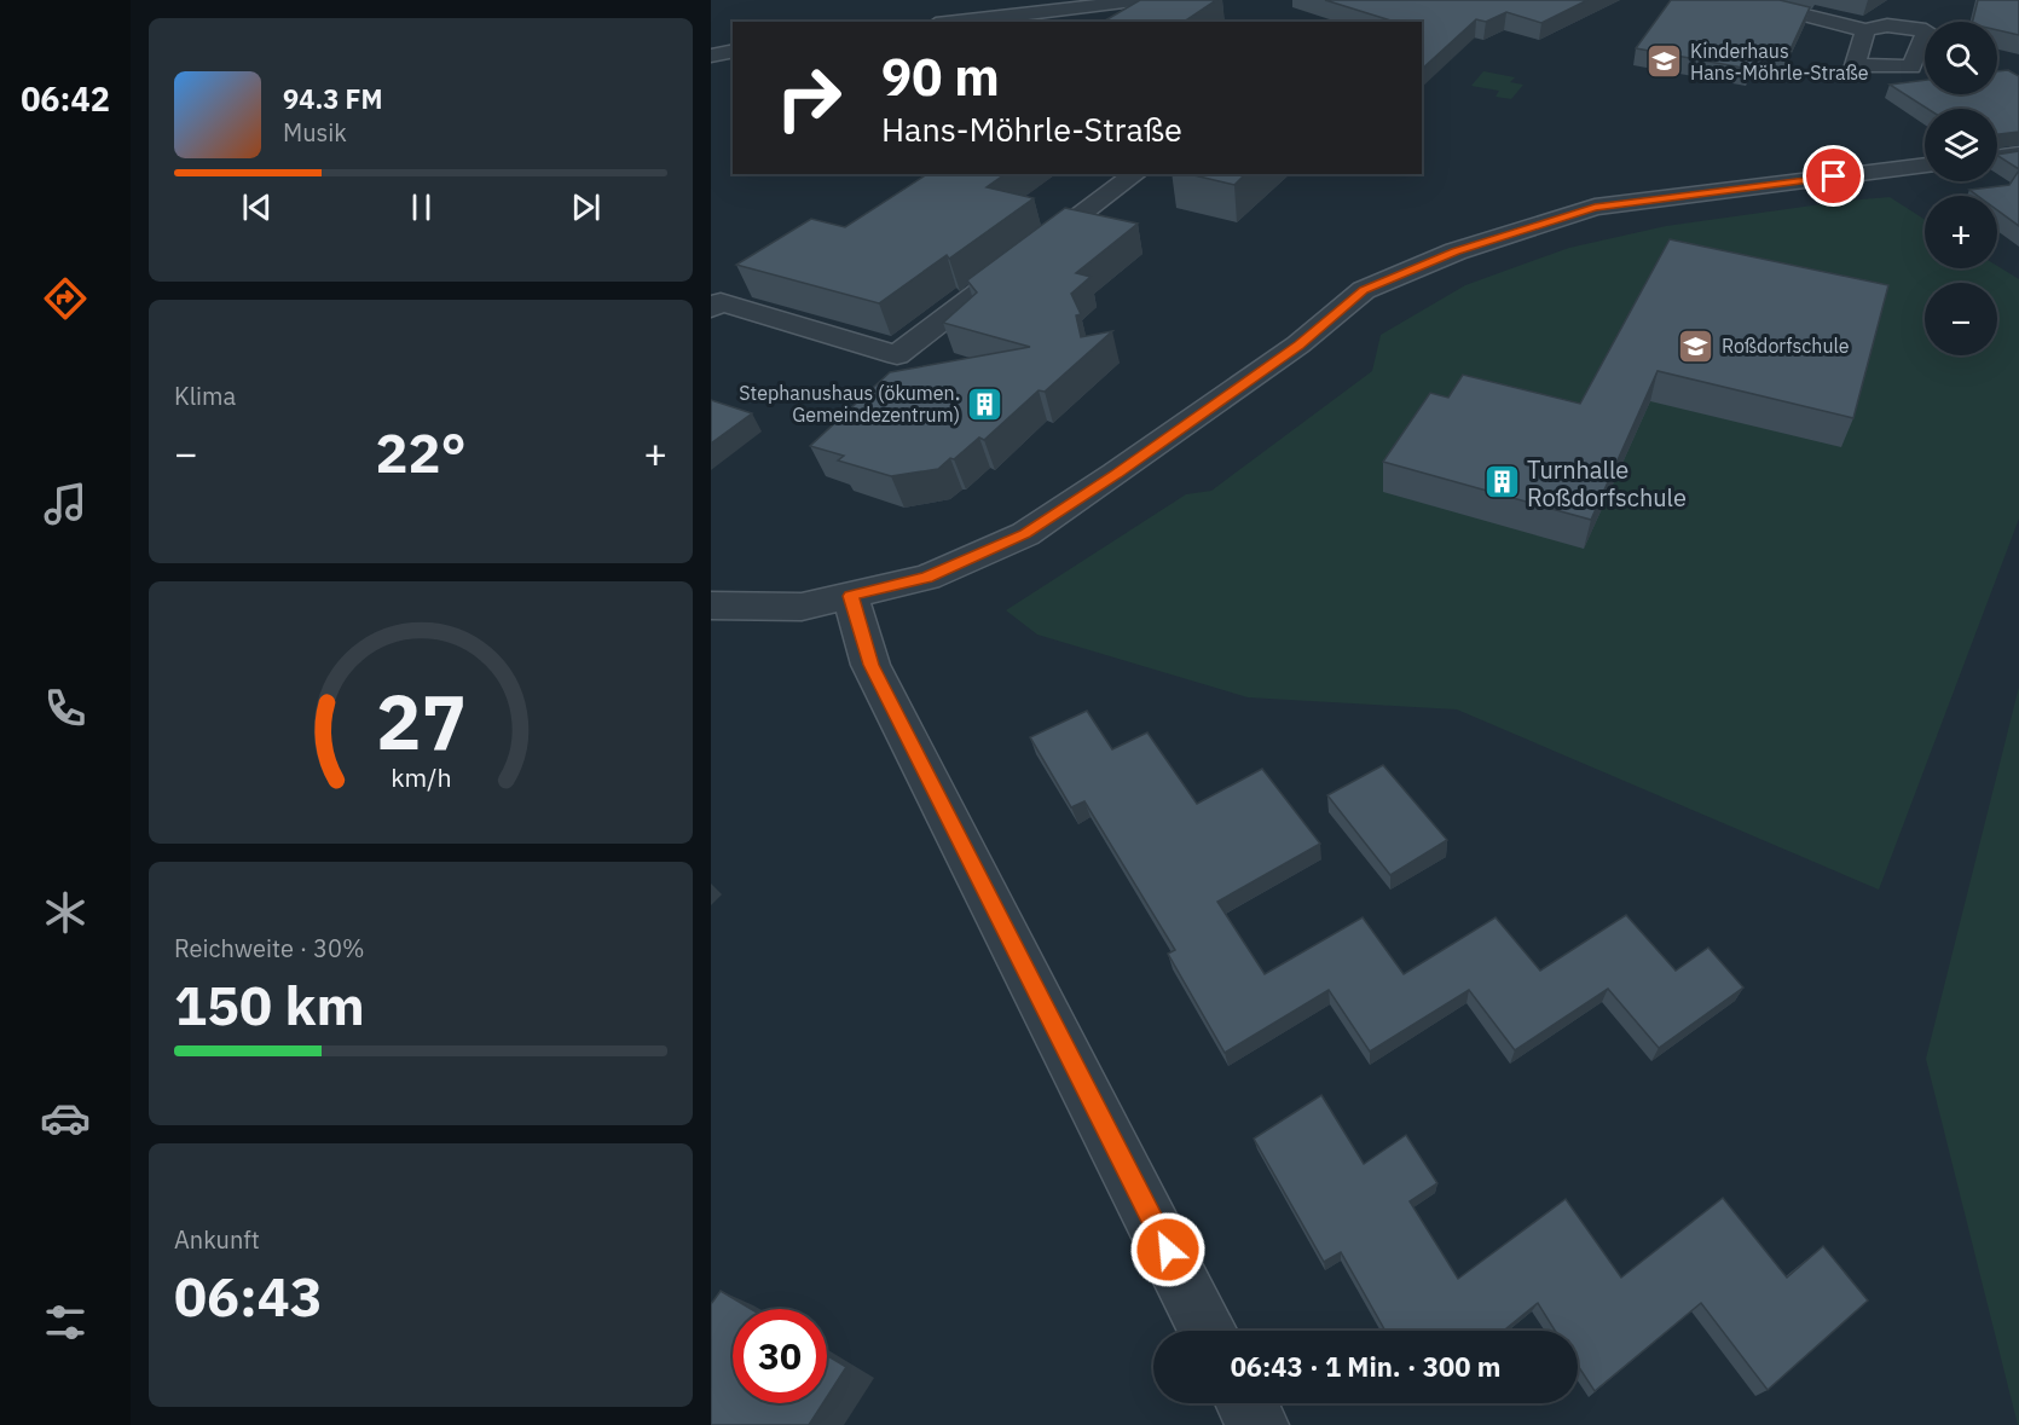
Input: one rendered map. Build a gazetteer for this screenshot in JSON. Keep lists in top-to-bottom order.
{
  "places": {
    "school or university": ["Kinderhaus Hans-Möhrle-Straße", "Roßdorfschule"],
    "building": ["Stephanushaus (ökumen. Gemeindezentrum)", "Turnhalle Roßdorfschule"]
  },
  "page": {
    "tabs": "06:42",
    "map_buttons": ["+", "−"],
    "turn": ["90 m", "Hans-Möhrle-Straße"],
    "song": ["94.3 FM", "Musik"],
    "tile": [
      "Klima",
      ["Reichweite · 30%", "150 km"],
      ["Ankunft", "06:43"]
    ],
    "heat": ["−", "22°", "+"],
    "limit": "30",
    "trip": "06:43 · 1 Min. · 300 m",
    "gauge": ["27", "km/h"]
  }
}
